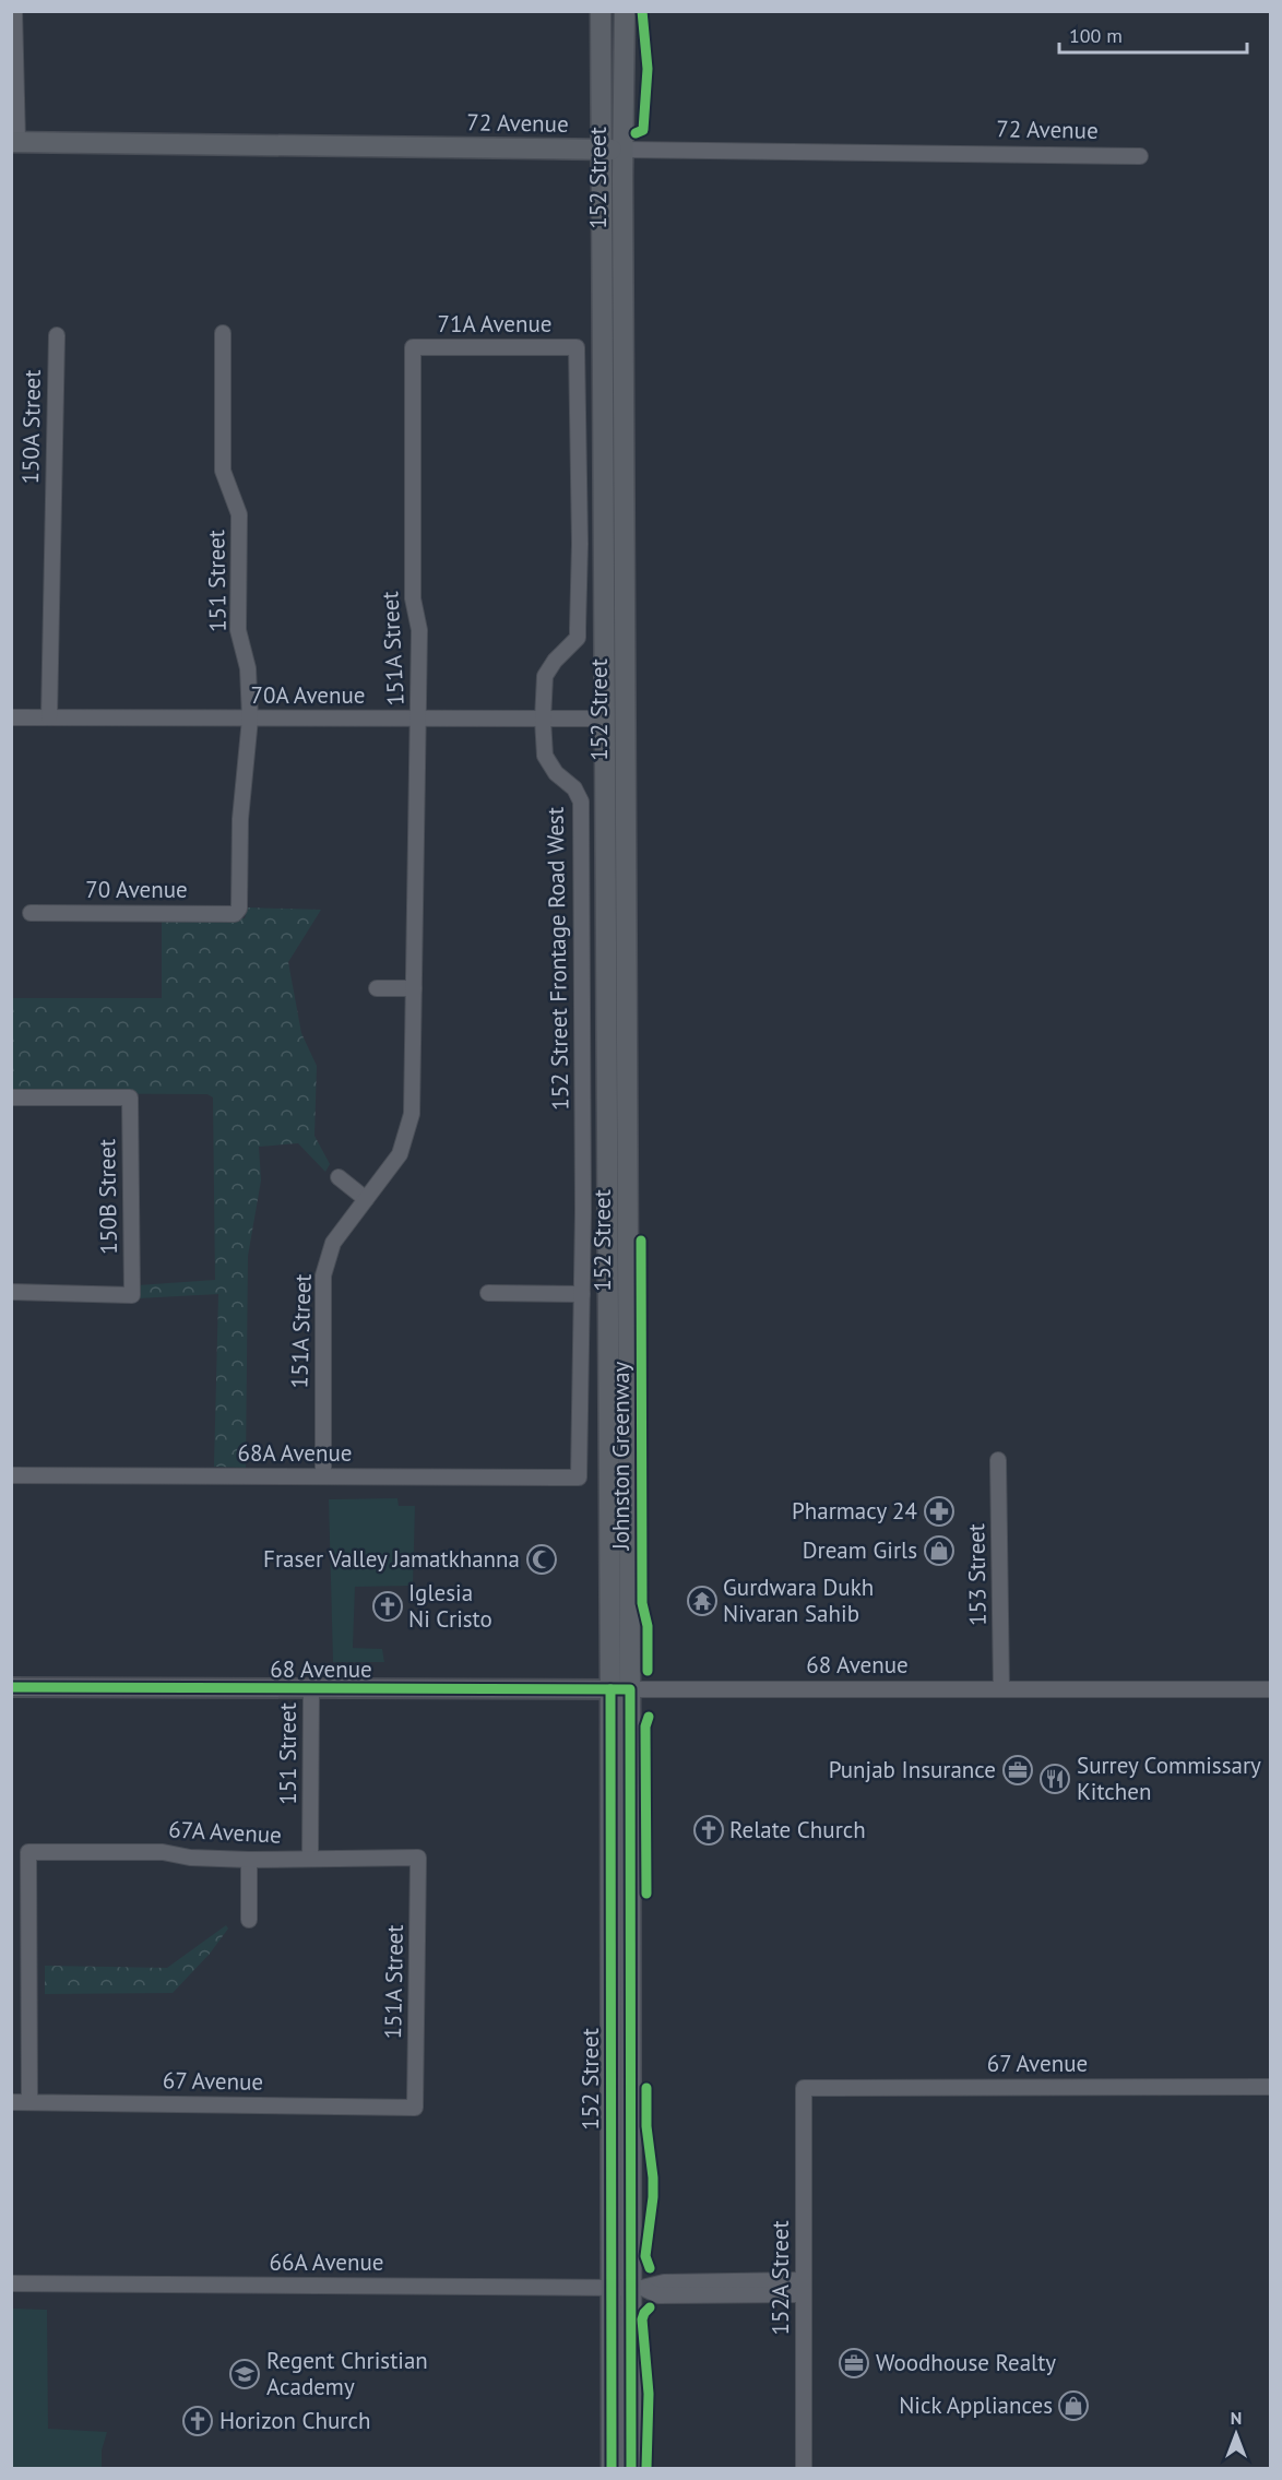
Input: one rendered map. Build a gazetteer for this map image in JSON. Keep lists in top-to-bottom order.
{
  "streets": {
    "main road": ["72 Avenue", "152 Street"],
    "street": [
      "71A Avenue",
      "150A Street",
      "151 Street",
      "151A Street",
      "70A Avenue",
      "70 Avenue",
      "152 Street Frontage Road West",
      "150B Street",
      "68A Avenue",
      "153 Street",
      "68 Avenue",
      "67A Avenue",
      "67 Avenue",
      "66A Avenue",
      "152A Street"
    ],
    "cycle path": ["Johnston Greenway"]
  },
  "crossings": [
    ["72 Avenue", "152 Street"],
    ["152 Street", "70A Avenue"],
    ["152 Street", "68 Avenue"],
    ["152 Street", "66A Avenue"],
    ["71A Avenue", "151A Street"],
    ["71A Avenue", "152 Street Frontage Road West"],
    ["150A Street", "70A Avenue"],
    ["151 Street", "70A Avenue"],
    ["151 Street", "70 Avenue"],
    ["151 Street", "68 Avenue"],
    ["151 Street", "67A Avenue"],
    ["151A Street", "70A Avenue"],
    ["151A Street", "68A Avenue"],
    ["151A Street", "67A Avenue"],
    ["151A Street", "67 Avenue"],
    ["70A Avenue", "152 Street Frontage Road West"],
    ["152 Street Frontage Road West", "68A Avenue"],
    ["153 Street", "68 Avenue"],
    ["67A Avenue", "67 Avenue"],
    ["67 Avenue", "152A Street"],
    ["66A Avenue", "152A Street"]
  ],
  "places": {
    "pharmacy": ["Pharmacy 24"],
    "shop": ["Dream Girls", "Nick Appliances"],
    "mosque": ["Fraser Valley Jamatkhanna"],
    "temple": ["Gurdwara Dukh Nivaran Sahib"],
    "church": ["Iglesia Ni Cristo", "Relate Church", "Horizon Church"],
    "office": ["Punjab Insurance", "Woodhouse Realty"],
    "restaurant": ["Surrey Commissary Kitchen"],
    "school or university": ["Regent Christian Academy"]
  },
  "scale_bar": "100 m",
  "north": "top"
}
